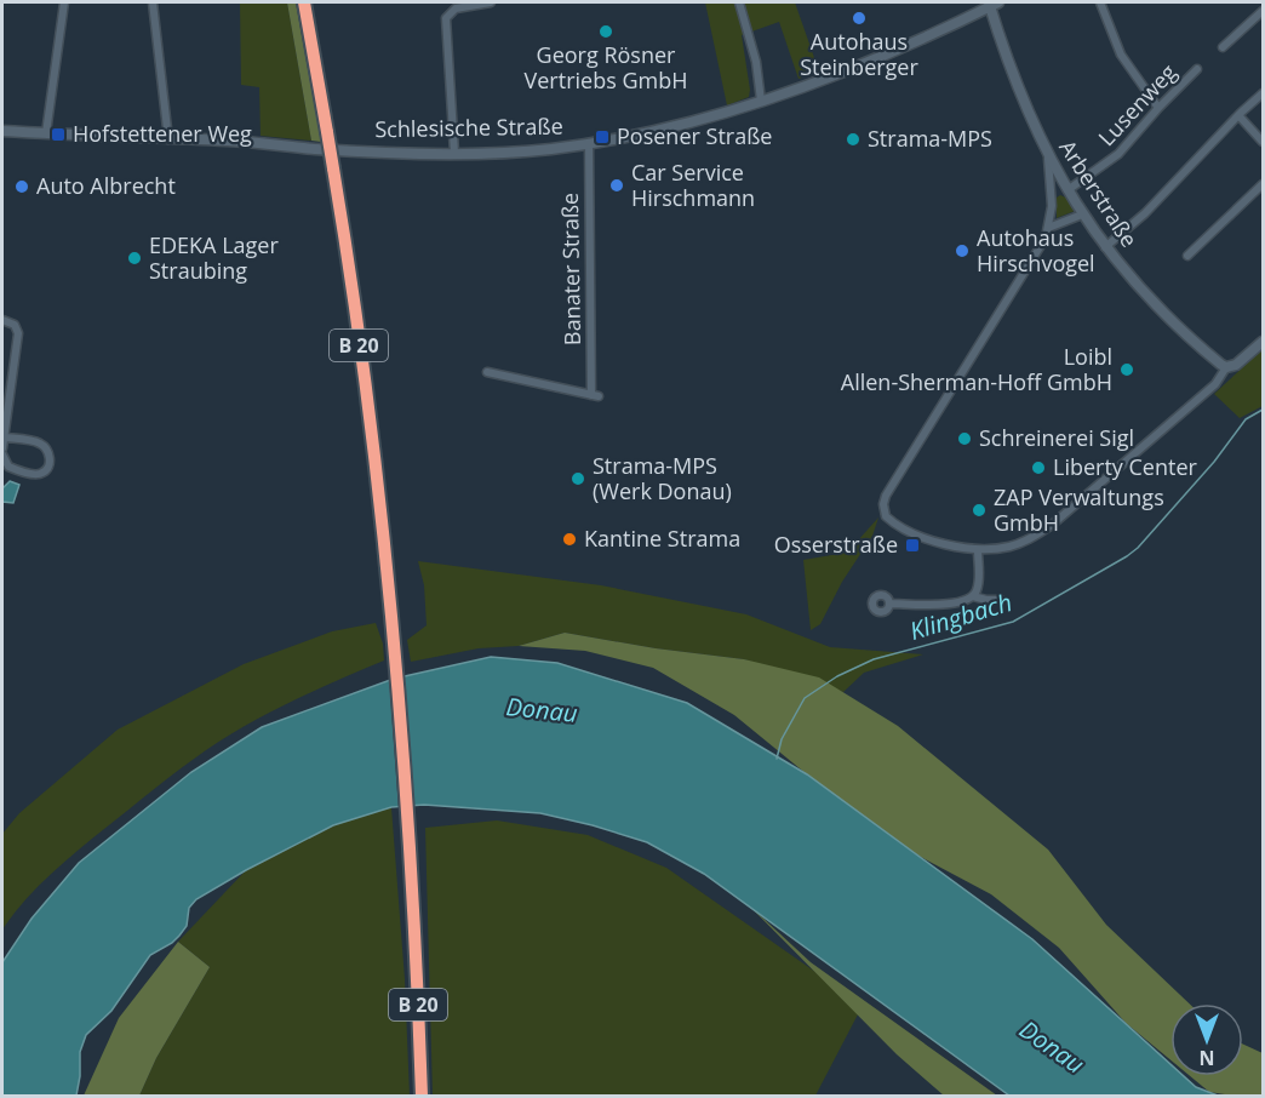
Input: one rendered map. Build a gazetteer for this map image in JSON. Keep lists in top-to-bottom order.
{
  "streets": {
    "highway": ["B 20"],
    "street": [
      "Lusenweg",
      "Schlesische Straße",
      "Arberstraße",
      "Banater Straße"
    ]
  },
  "crossings": [
    ["Lusenweg", "Arberstraße"],
    ["Schlesische Straße", "Arberstraße"],
    ["Schlesische Straße", "Banater Straße"]
  ],
  "water": ["Klingbach", "Donau"],
  "places": {
    "other": [
      "Autohaus Steinberger",
      "Georg Rösner Vertriebs GmbH",
      "Strama-MPS",
      "Car Service Hirschmann",
      "Auto Albrecht",
      "Autohaus Hirschvogel",
      "EDEKA Lager Straubing",
      "Loibl Allen-Sherman-Hoff GmbH",
      "Schreinerei Sigl",
      "Liberty Center",
      "Strama-MPS (Werk Donau)",
      "ZAP Verwaltungs GmbH",
      "Kantine Strama"
    ],
    "transit": ["Hofstettener Weg", "Posener Straße", "Osserstraße"]
  },
  "north": "bottom"
}
